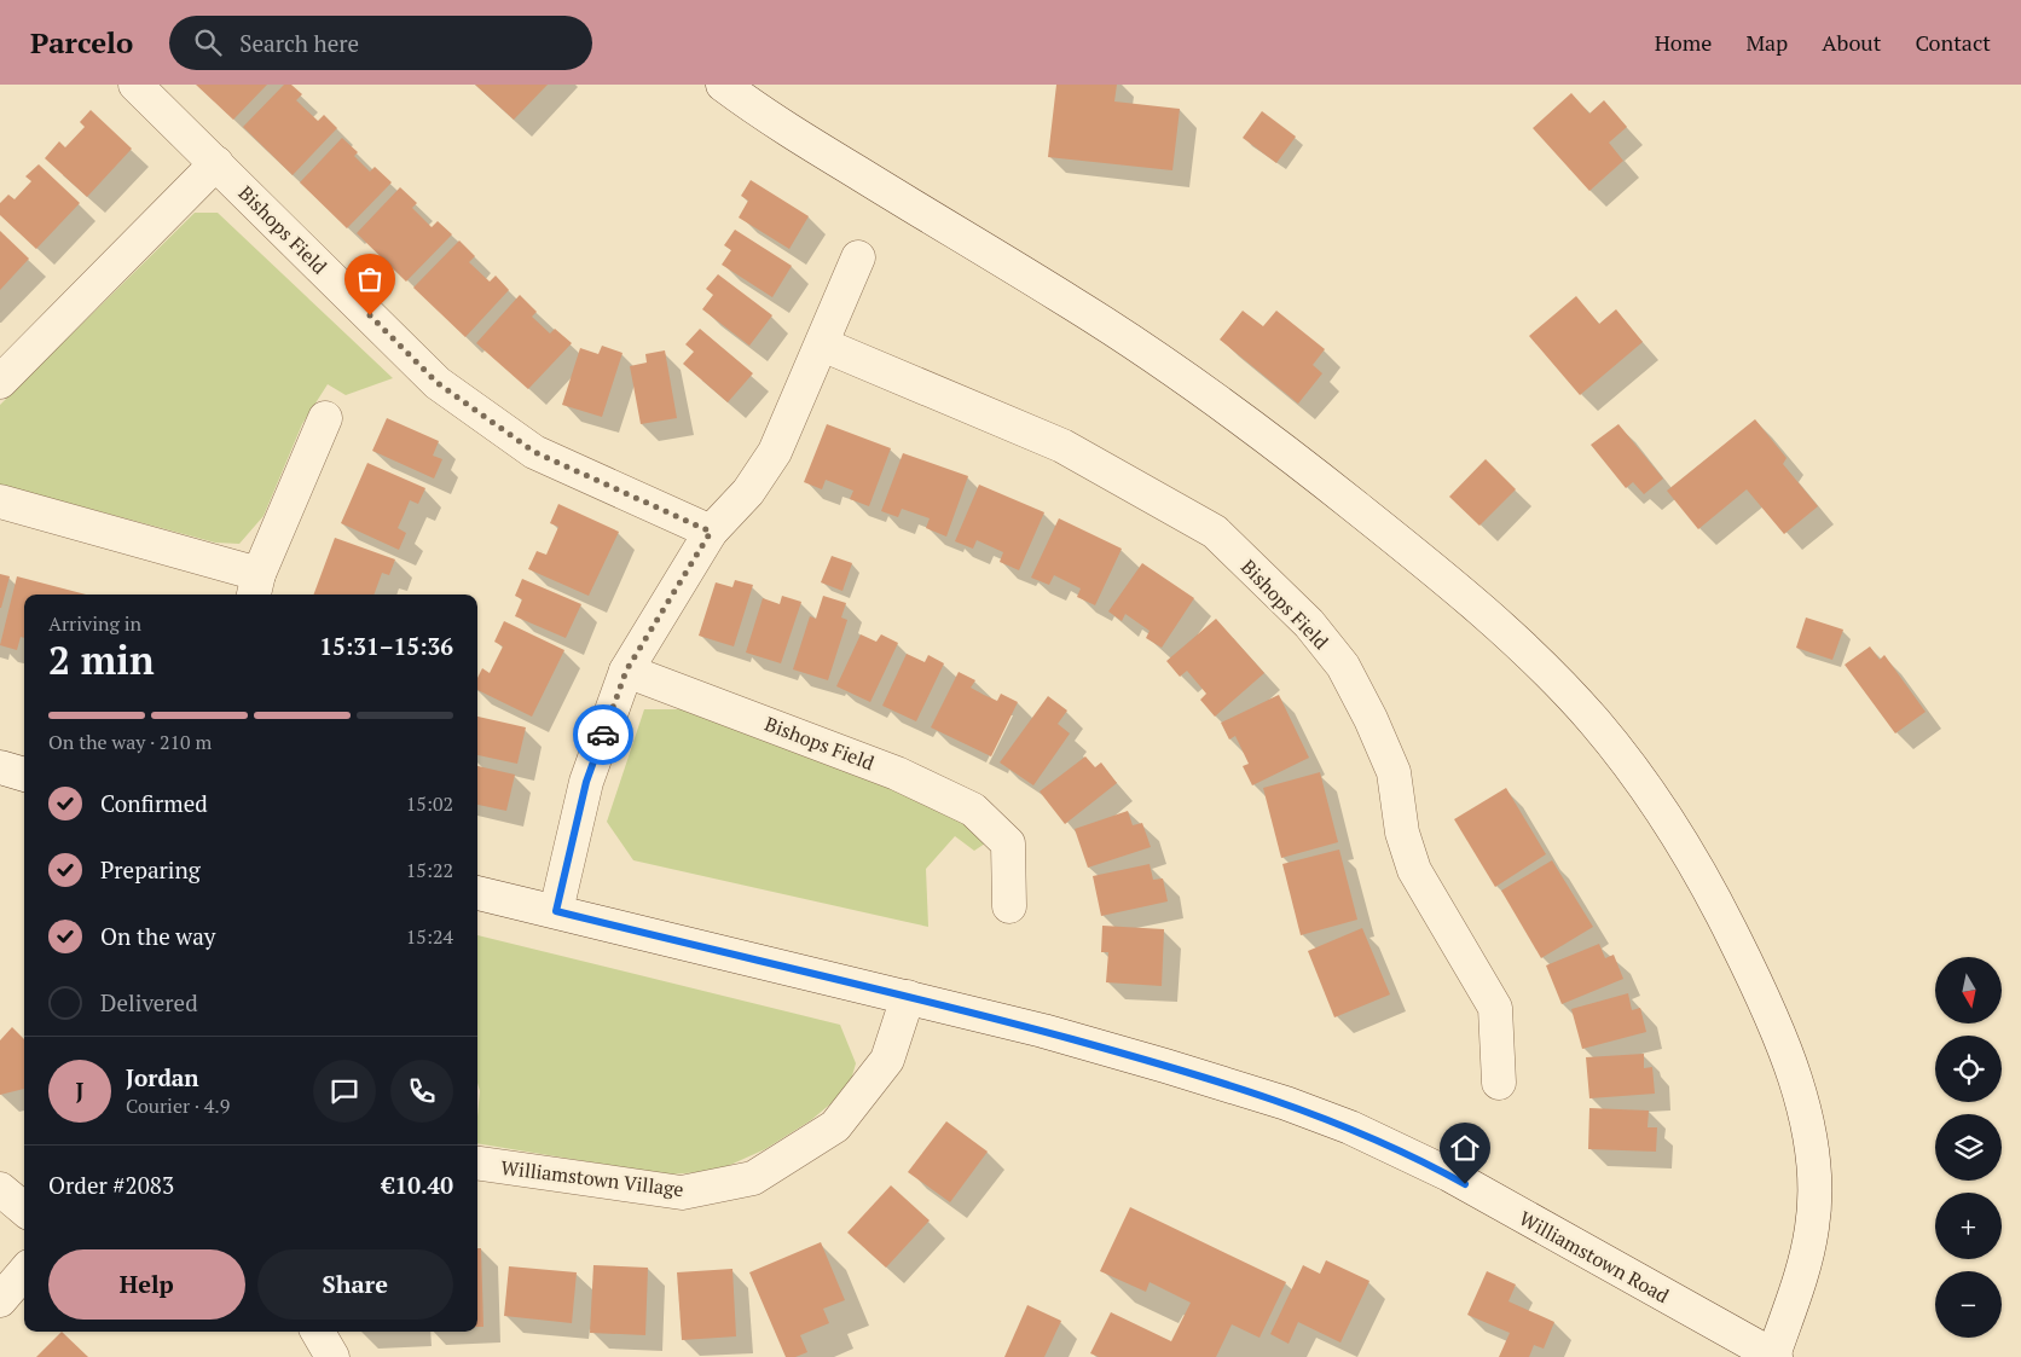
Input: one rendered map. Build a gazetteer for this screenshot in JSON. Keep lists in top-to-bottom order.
{
  "streets": {
    "street": ["Bishops Field", "Williamstown Village", "Williamstown Road"]
  },
  "crossings": [
    ["Williamstown Village", "Williamstown Road"]
  ],
  "north": "bottom",
  "page": {
    "header": "Parcelo",
    "search": "Search here",
    "nav": [
      "Home",
      "Map",
      "About",
      "Contact"
    ],
    "heading": ["2 min", "Arriving in", "15:31–15:36"],
    "panel": [
      "Jordan",
      "Courier · 4.9",
      "Order #2083",
      "€10.40"
    ],
    "bar": "On the way · 210 m",
    "list": [
      ["Confirmed", "15:02"],
      ["Preparing", "15:22"],
      ["On the way", "15:24"],
      "Delivered"
    ],
    "map_buttons": ["+", "−"],
    "round": "J",
    "buttons": ["Help", "Share"]
  }
}
